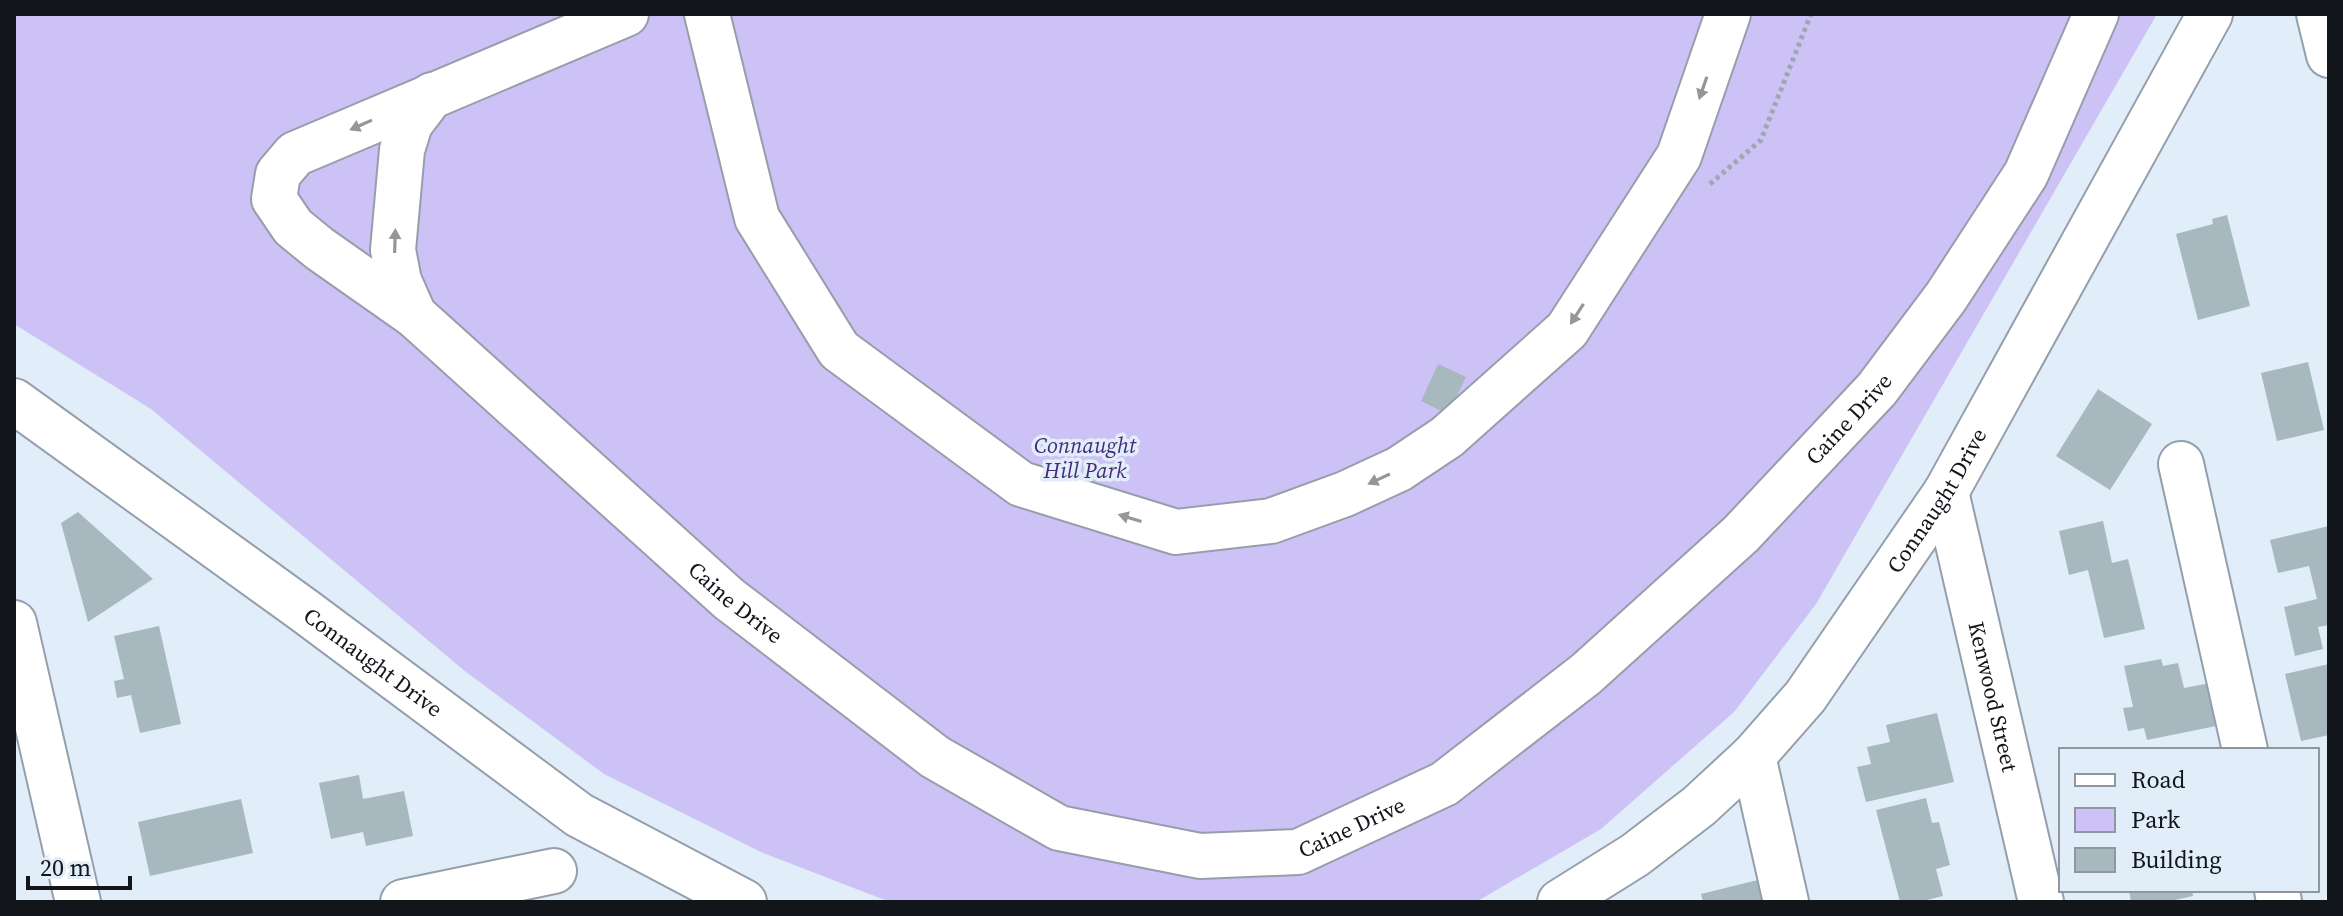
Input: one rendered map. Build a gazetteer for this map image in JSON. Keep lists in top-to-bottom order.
{
  "streets": {
    "street": ["Caine Drive", "Connaught Drive", "Kenwood Street"]
  },
  "crossings": [
    ["Connaught Drive", "Kenwood Street"]
  ],
  "parks": ["Connaught Hill Park"],
  "legend": ["Road", "Park", "Building"],
  "scale_bar": "20 m"
}
